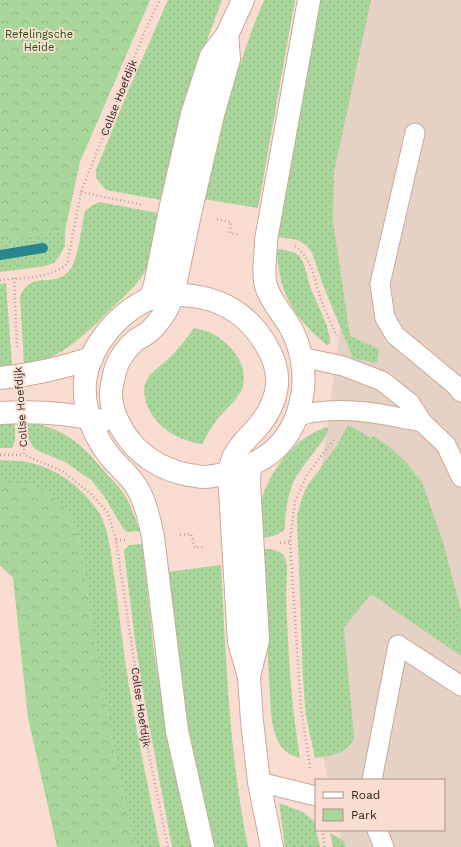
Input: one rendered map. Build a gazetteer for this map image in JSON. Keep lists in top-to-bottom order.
{
  "streets": {
    "path": ["Collse Hoefdijk"]
  },
  "parks": ["Refelingsche Heide"],
  "legend": ["Road", "Park"]
}
